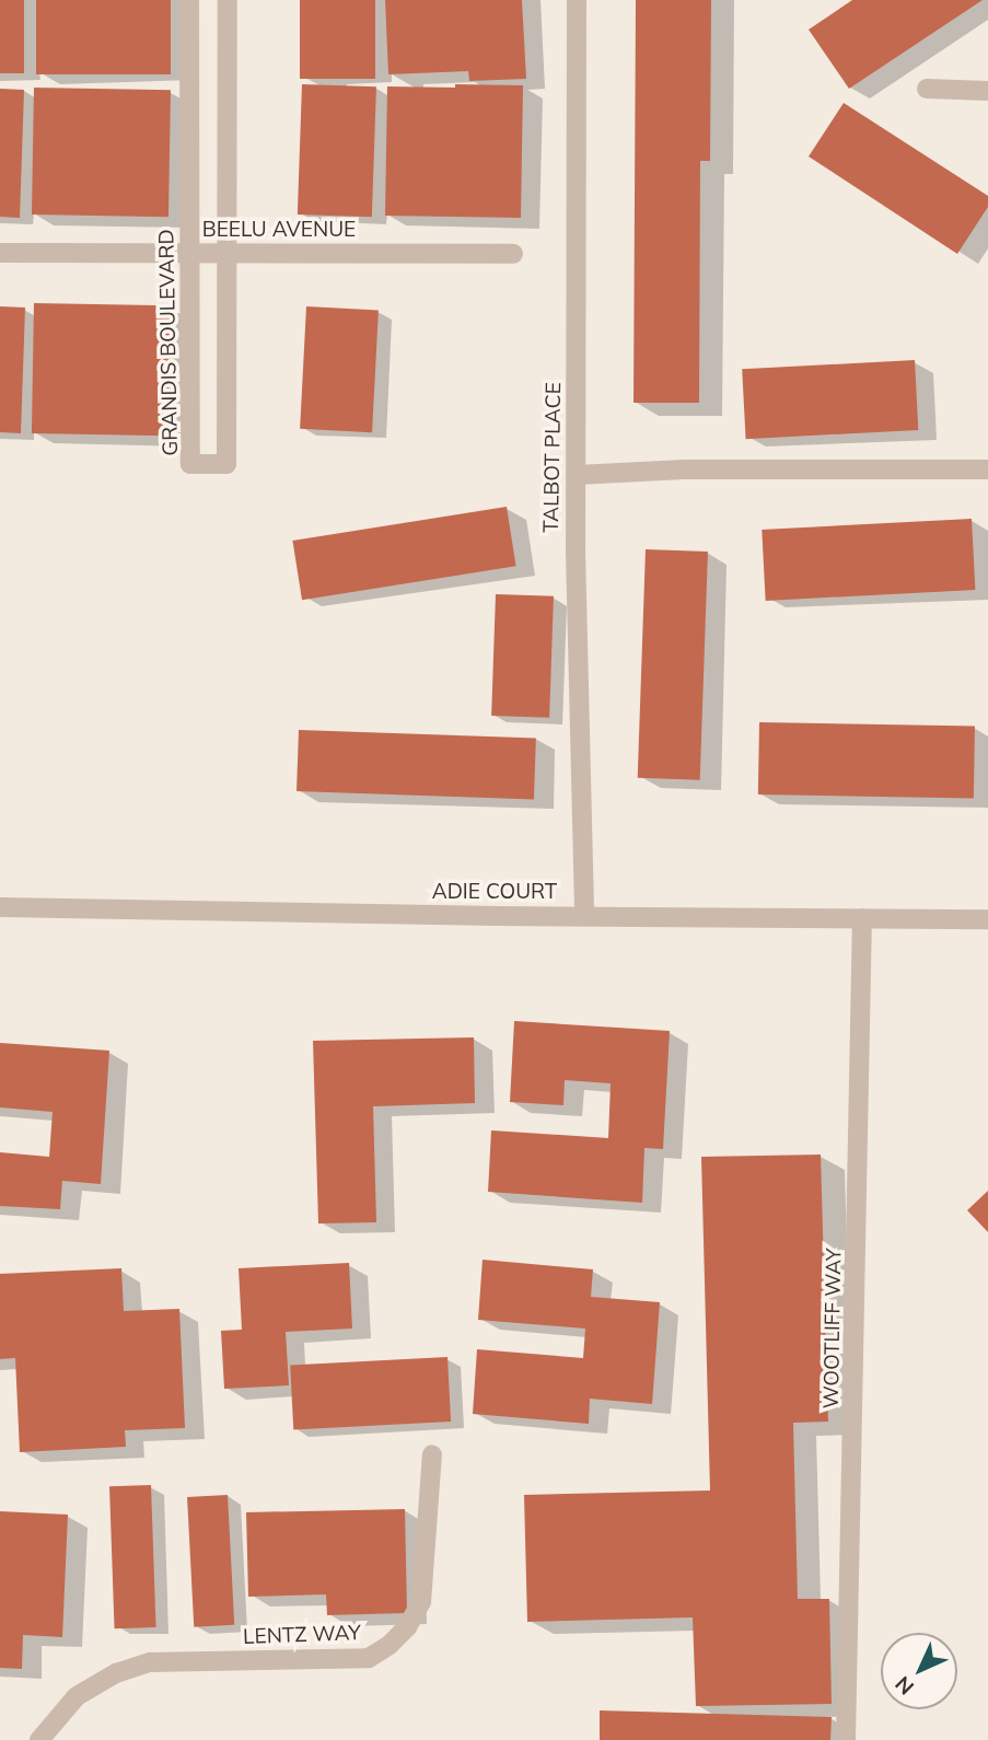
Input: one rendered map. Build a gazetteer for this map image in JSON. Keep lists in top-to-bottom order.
{
  "streets": {
    "street": [
      "BEELU AVENUE",
      "GRANDIS BOULEVARD",
      "TALBOT PLACE",
      "ADIE COURT",
      "WOOTLIFF WAY",
      "LENTZ WAY"
    ]
  },
  "crossings": [
    ["BEELU AVENUE", "GRANDIS BOULEVARD"],
    ["TALBOT PLACE", "ADIE COURT"],
    ["ADIE COURT", "WOOTLIFF WAY"]
  ],
  "north": "bottom left"
}
